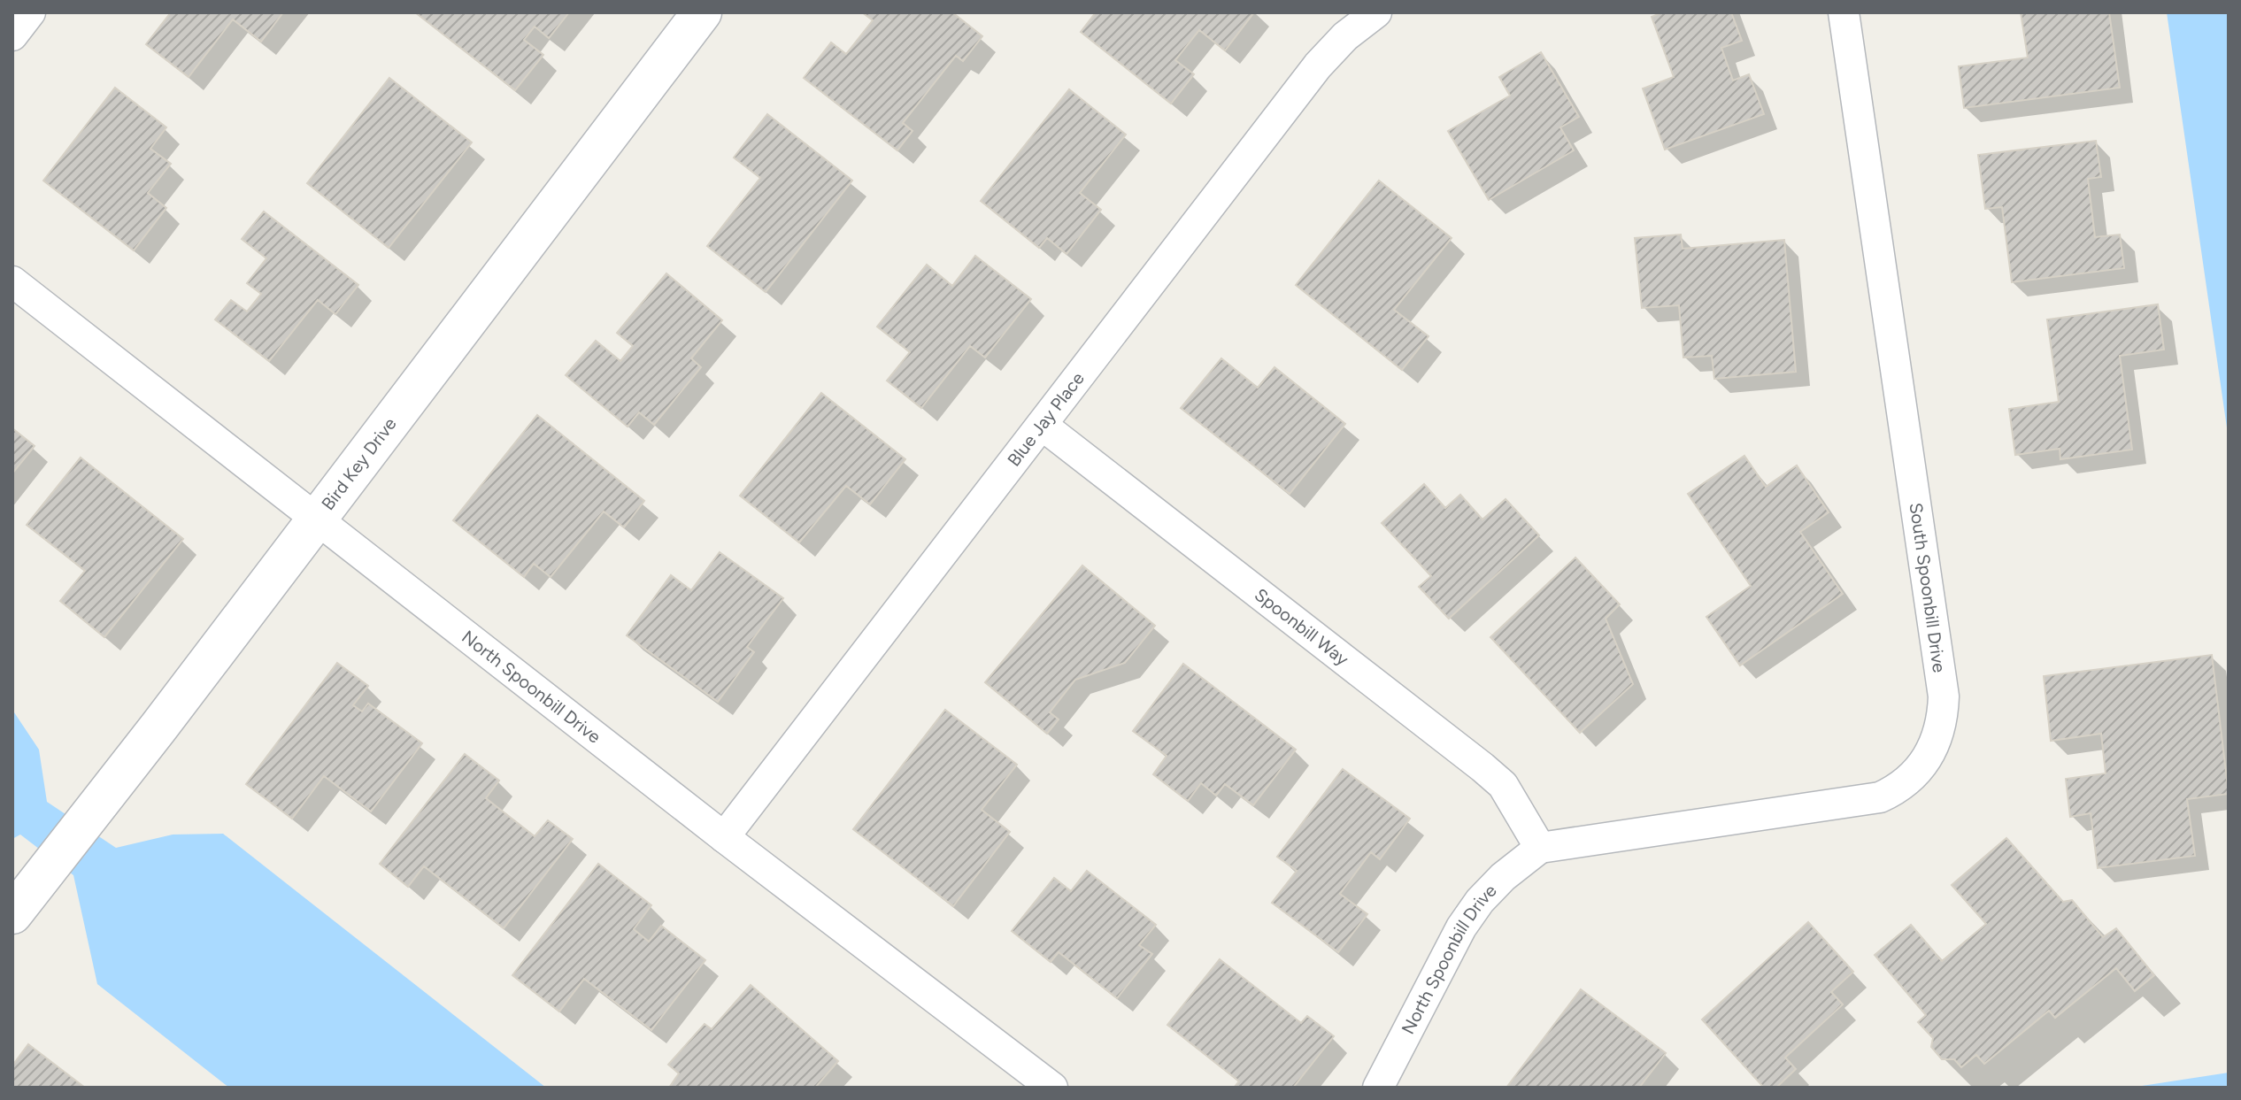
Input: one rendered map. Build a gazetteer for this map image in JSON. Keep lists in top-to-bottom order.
{
  "streets": {
    "street": [
      "Blue Jay Place",
      "Bird Key Drive",
      "South Spoonbill Drive",
      "Spoonbill Way",
      "North Spoonbill Drive"
    ]
  },
  "crossings": [
    ["Blue Jay Place", "Spoonbill Way"],
    ["Blue Jay Place", "North Spoonbill Drive"],
    ["Bird Key Drive", "North Spoonbill Drive"],
    ["South Spoonbill Drive", "Spoonbill Way"],
    ["South Spoonbill Drive", "North Spoonbill Drive"],
    ["Spoonbill Way", "North Spoonbill Drive"]
  ]
}
